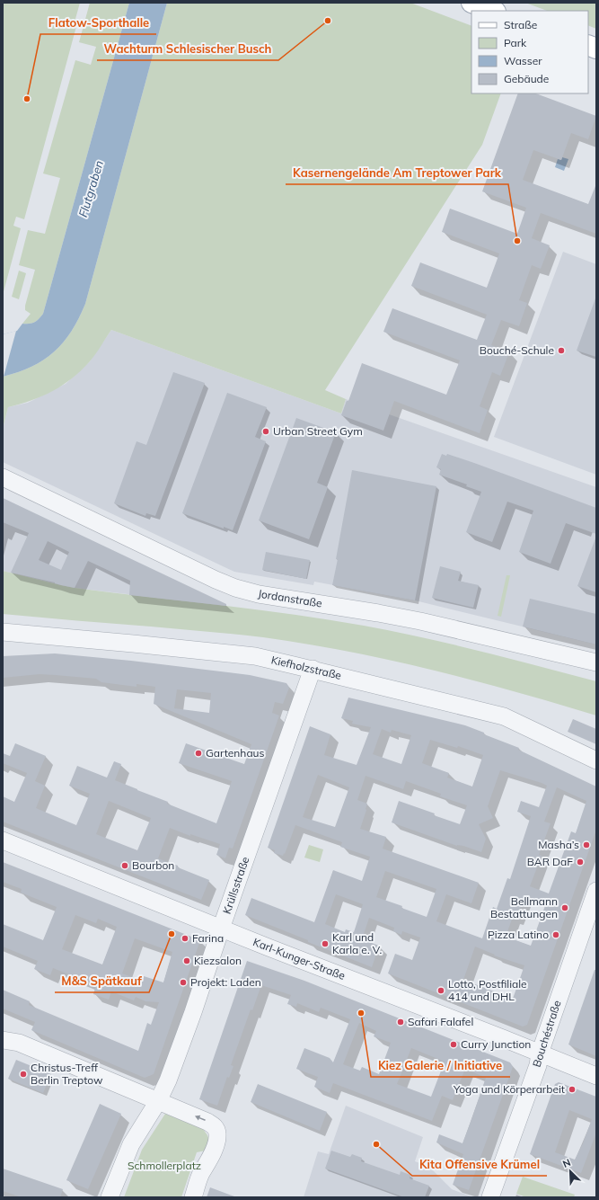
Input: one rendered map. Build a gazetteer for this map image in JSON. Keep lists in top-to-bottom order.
{
  "streets": {
    "street": [
      "Jordanstraße",
      "Kiefholzstraße",
      "Krüllsstraße",
      "Karl-Kunger-Straße",
      "Bouchéstraße"
    ]
  },
  "crossings": [
    ["Kiefholzstraße", "Krüllsstraße"],
    ["Krüllsstraße", "Karl-Kunger-Straße"],
    ["Karl-Kunger-Straße", "Bouchéstraße"]
  ],
  "water": ["Flutgraben"],
  "parks": ["Schmollerplatz"],
  "places": [
    "Wachturm Schlesischer Busch",
    "Flatow-Sporthalle",
    "Kasernengelände Am Treptower Park",
    "Bouché-Schule",
    "Urban Street Gym",
    "Gartenhaus",
    "Masha’s",
    "BAR DaF",
    "Bourbon",
    "Bellmann Bestattungen",
    "M&S Spätkauf",
    "Pizza Latino",
    "Farina",
    "Karl und Karla e. V.",
    "Kiezsalon",
    "Projekt: Laden",
    "Lotto, Postfiliale 414 und DHL",
    "Kiez Galerie / Initiative",
    "Safari Falafel",
    "Curry Junction",
    "Christus-Treff Berlin Treptow",
    "Yoga und Körperarbeit",
    "Kita Offensive Krümel"
  ],
  "legend": [
    "Straße",
    "Park",
    "Wasser",
    "Gebäude"
  ],
  "north": "top left"
}
